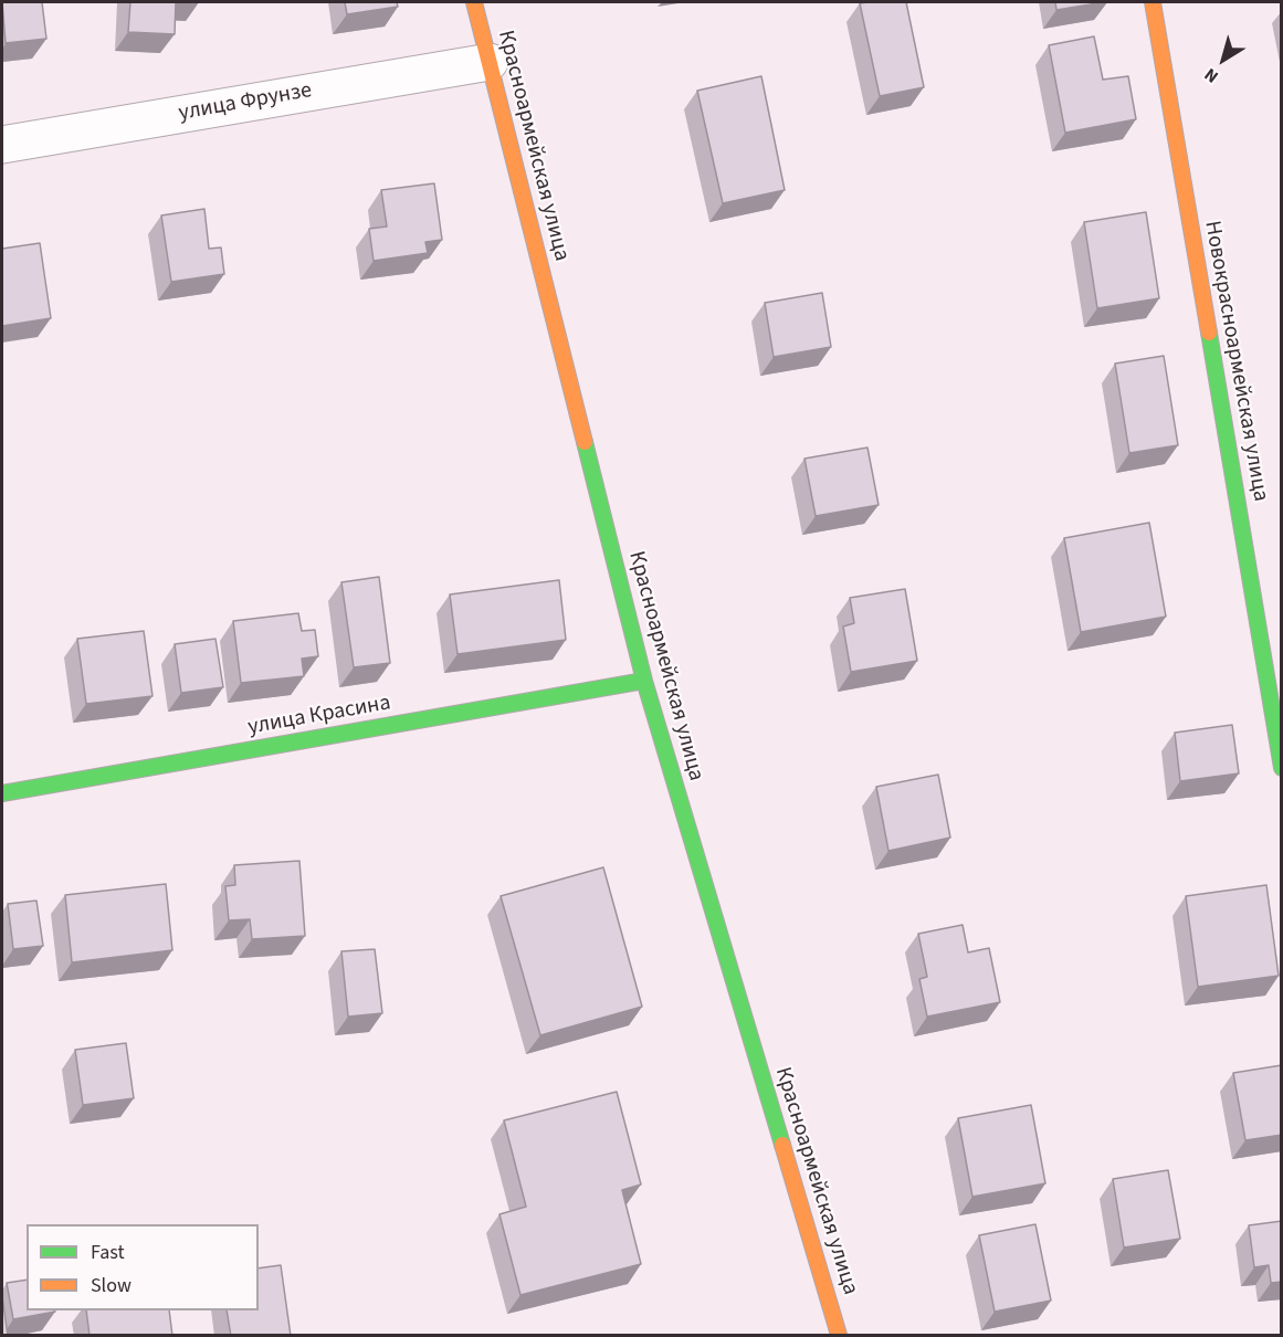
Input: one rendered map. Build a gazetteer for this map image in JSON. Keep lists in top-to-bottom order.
{
  "streets": {
    "street": [
      "улица Фрунзе",
      "Красноармейская улица",
      "Новокрасноармейская улица",
      "улица Красина"
    ]
  },
  "crossings": [
    ["улица Фрунзе", "Красноармейская улица"],
    ["Красноармейская улица", "улица Красина"]
  ],
  "legend": ["Fast", "Slow"],
  "north": "bottom left"
}
